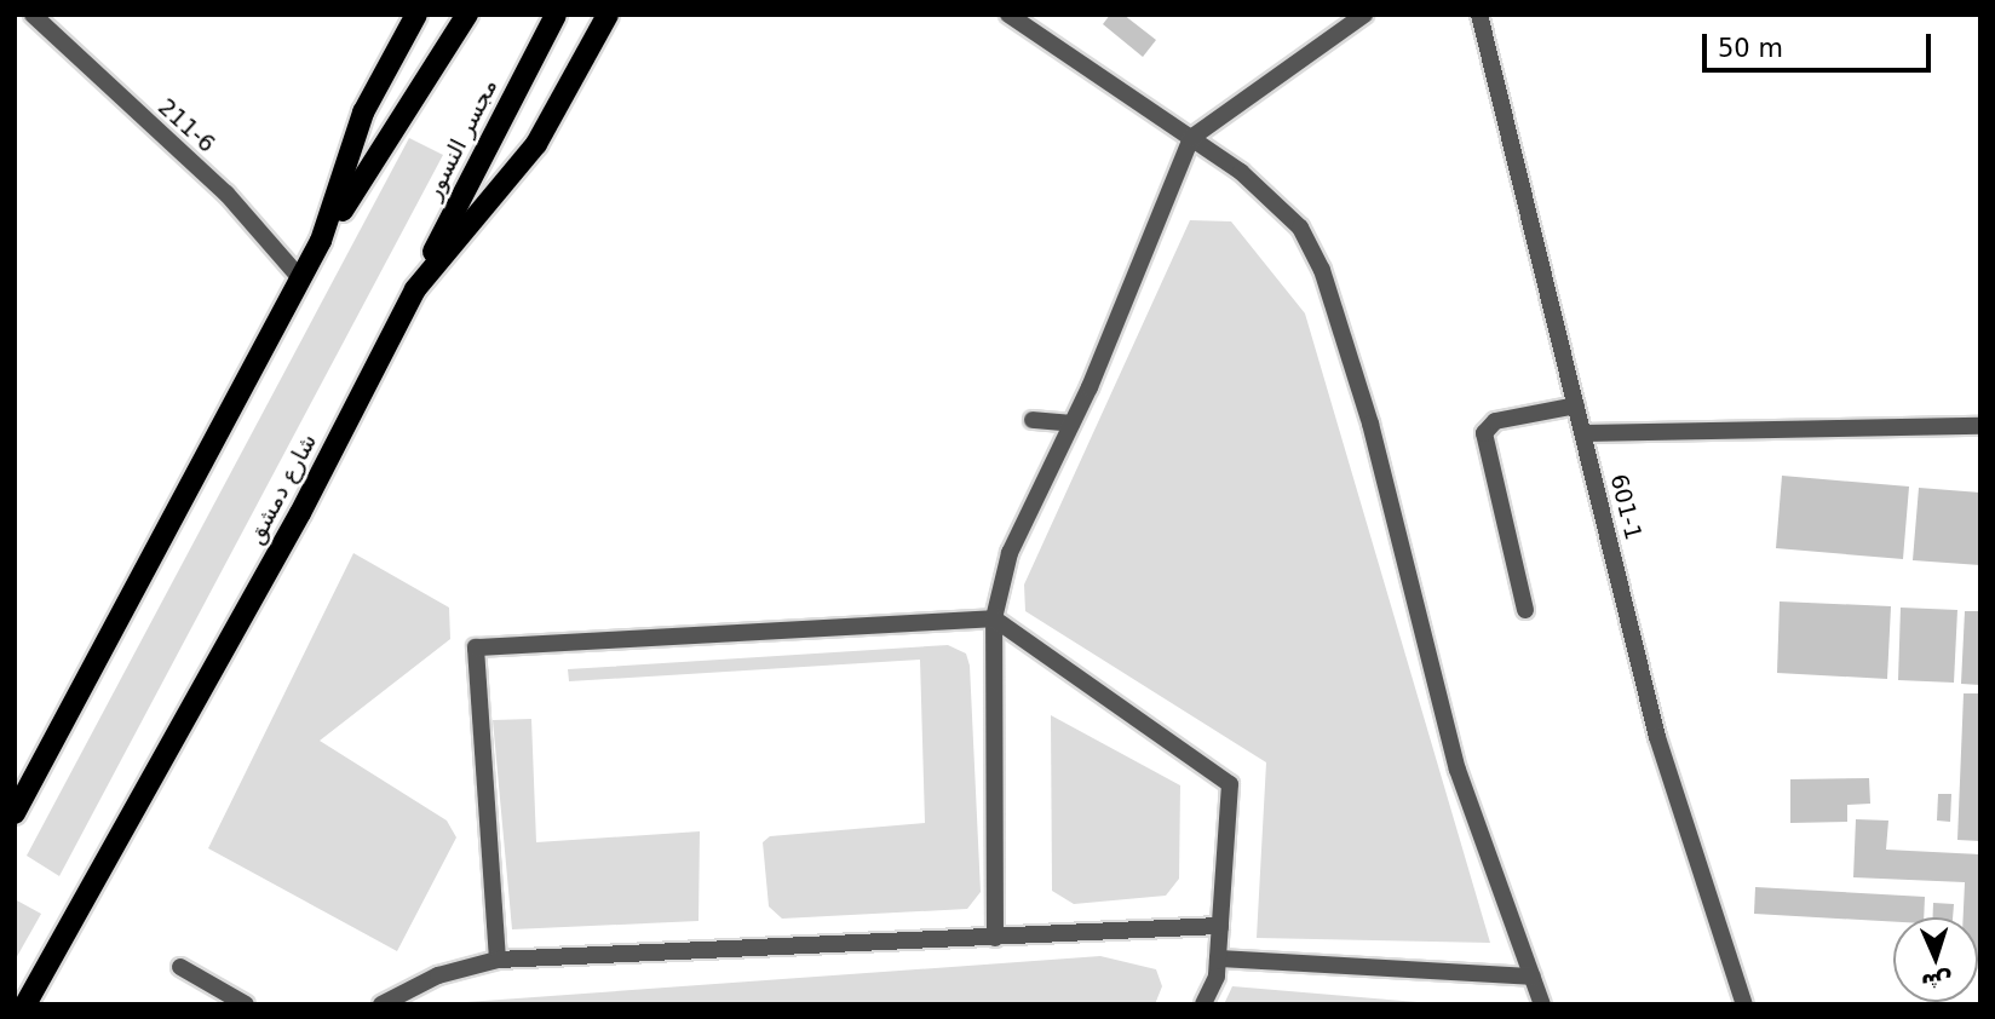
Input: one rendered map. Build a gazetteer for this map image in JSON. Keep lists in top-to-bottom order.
{
  "streets": {
    "main road": ["مجسر النسور", "شارع دمشق"],
    "street": ["211-6", "601-1"]
  },
  "crossings": [
    ["مجسر النسور", "شارع دمشق"]
  ],
  "scale_bar": "50 m",
  "north": "bottom"
}
